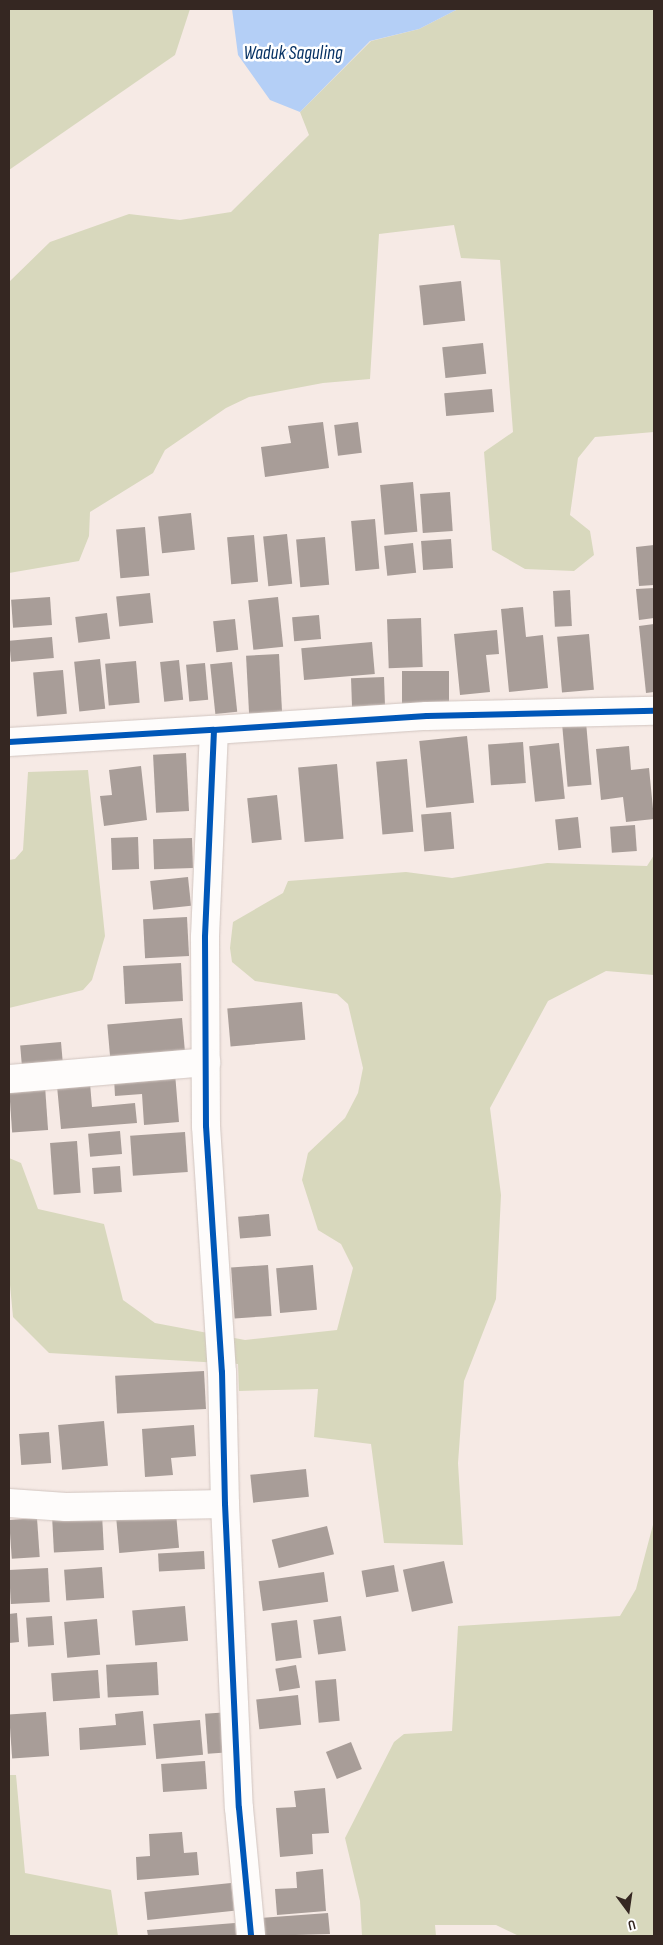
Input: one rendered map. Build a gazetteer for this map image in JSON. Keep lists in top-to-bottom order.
{
  "water": ["Waduk Saguling"],
  "north": "bottom"
}
